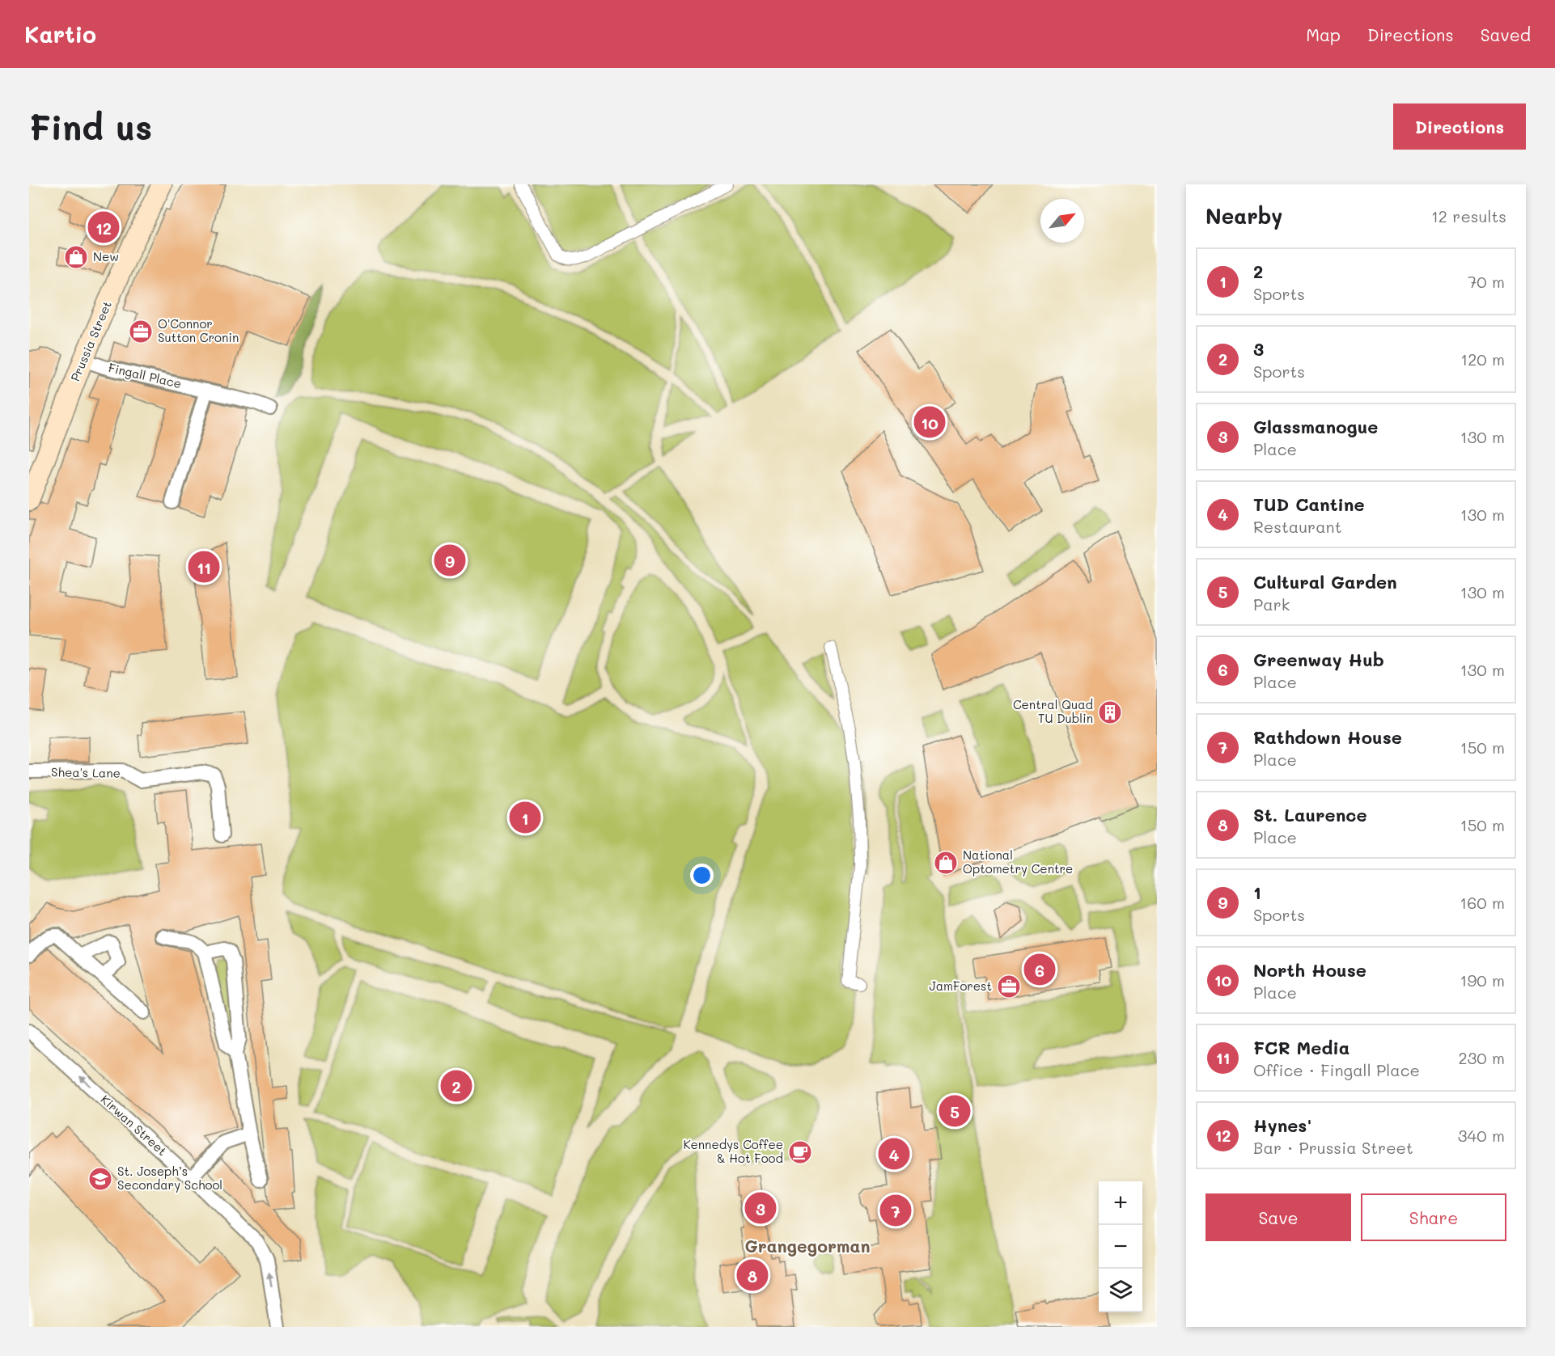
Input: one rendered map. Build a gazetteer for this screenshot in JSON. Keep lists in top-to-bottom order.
{
  "streets": {
    "main road": ["Prussia Street"],
    "street": ["Fingall Place", "Shea's Lane", "Kirwan Street"]
  },
  "crossings": [
    ["Prussia Street", "Fingall Place"]
  ],
  "one_way": ["Kirwan Street"],
  "districts": ["Grangegorman"],
  "places": {
    "shop": ["New", "National Optometry Centre"],
    "office": ["O'Connor Sutton Cronin", "JamForest"],
    "building": ["Central Quad TU Dublin"],
    "cafe": ["Kennedys Coffee & Hot Food"],
    "school or university": ["St. Joseph’s Secondary School"]
  },
  "north": "top right",
  "page": {
    "header": "Kartio",
    "nav": ["Map", "Directions", "Saved"],
    "buttons": [
      "Directions",
      ["Save", "Share"]
    ],
    "title": "Find us",
    "heading": ["Nearby", "12 results"],
    "pins": [
      "12",
      "10",
      "9",
      "11",
      "1",
      "6",
      "2",
      "5",
      "4",
      "3",
      "7",
      "8"
    ],
    "list": [
      {
        "mark": "1",
        "name": "2",
        "note": "Sports",
        "value": "70 m"
      },
      {
        "mark": "2",
        "name": "3",
        "note": "Sports",
        "value": "120 m"
      },
      {
        "mark": "3",
        "name": "Glassmanogue",
        "note": "Place",
        "value": "130 m"
      },
      {
        "mark": "4",
        "name": "TUD Cantine",
        "note": "Restaurant",
        "value": "130 m"
      },
      {
        "mark": "5",
        "name": "Cultural Garden",
        "note": "Park",
        "value": "130 m"
      },
      {
        "mark": "6",
        "name": "Greenway Hub",
        "note": "Place",
        "value": "130 m"
      },
      {
        "mark": "7",
        "name": "Rathdown House",
        "note": "Place",
        "value": "150 m"
      },
      {
        "mark": "8",
        "name": "St. Laurence",
        "note": "Place",
        "value": "150 m"
      },
      {
        "mark": "9",
        "name": "1",
        "note": "Sports",
        "value": "160 m"
      },
      {
        "mark": "10",
        "name": "North House",
        "note": "Place",
        "value": "190 m"
      },
      {
        "mark": "11",
        "name": "FCR Media",
        "note": "Office · Fingall Place",
        "value": "230 m"
      },
      {
        "mark": "12",
        "name": "Hynes'",
        "note": "Bar · Prussia Street",
        "value": "340 m"
      }
    ],
    "map_buttons": ["+", "−"]
  }
}
